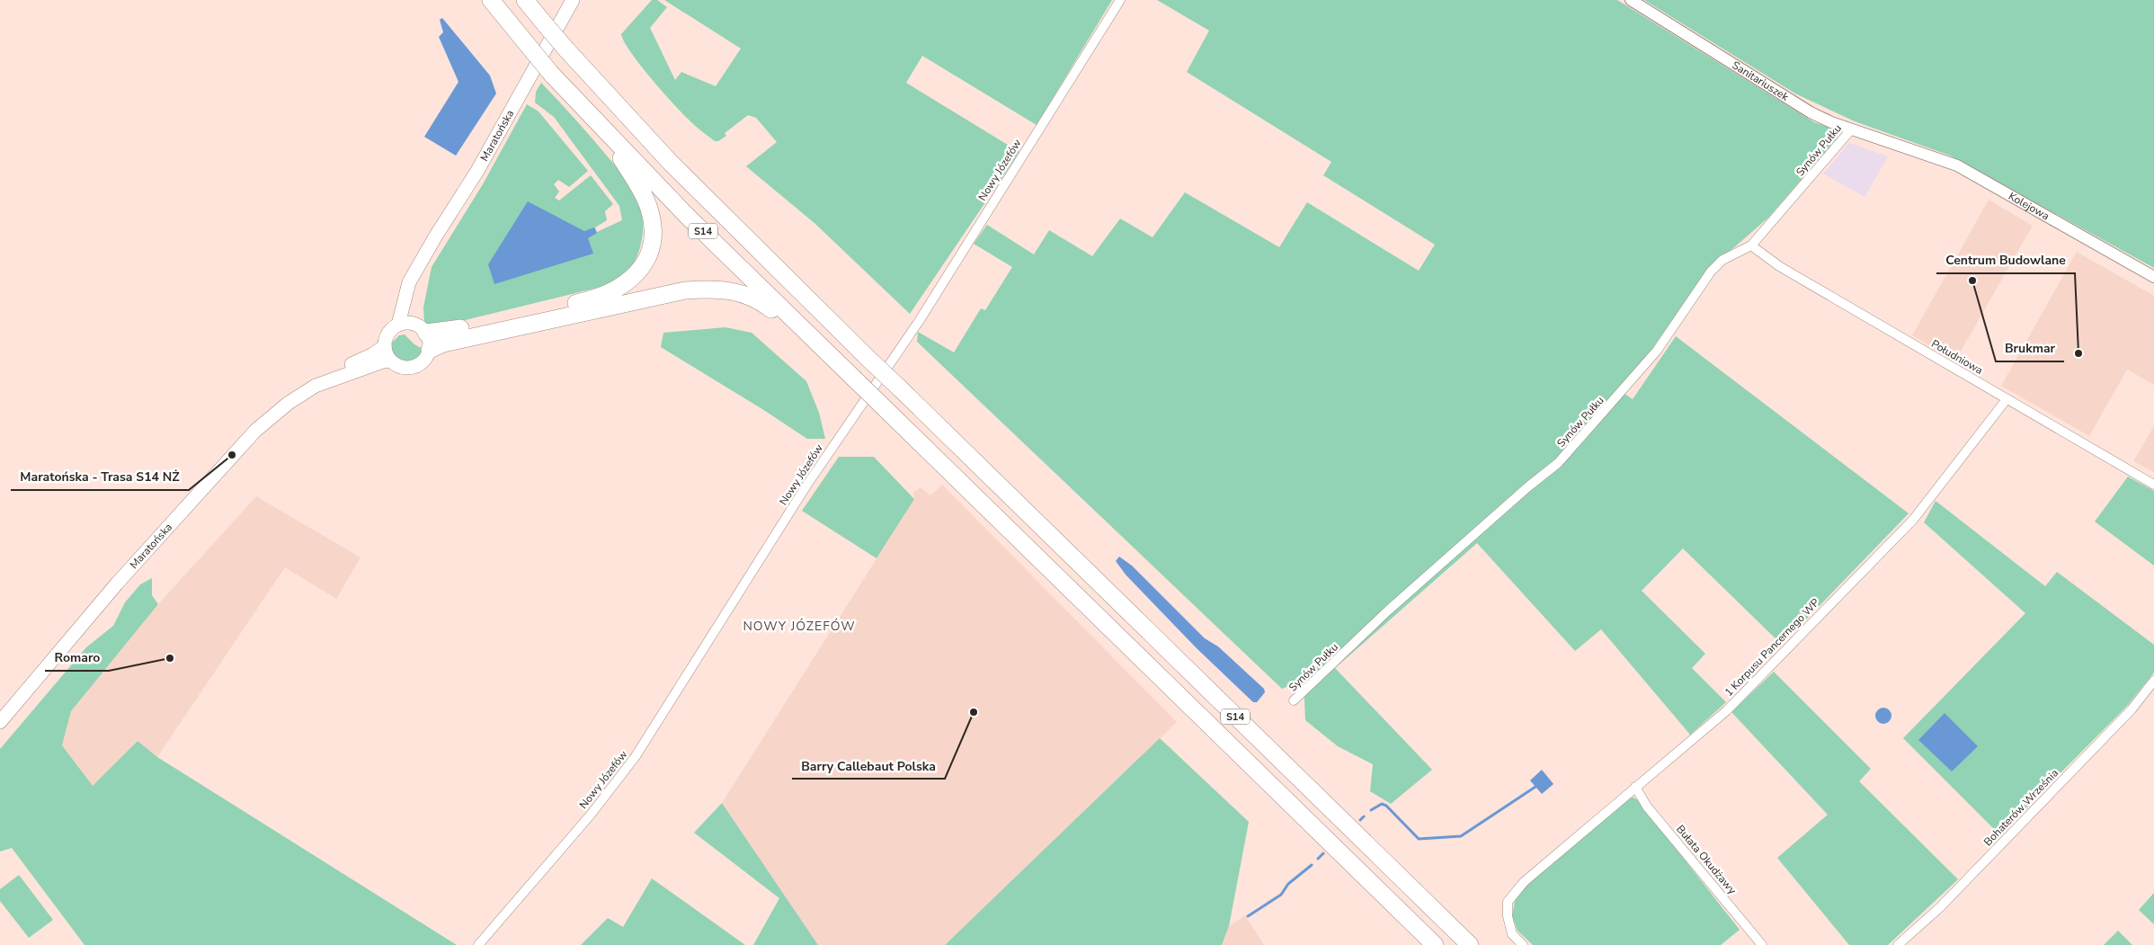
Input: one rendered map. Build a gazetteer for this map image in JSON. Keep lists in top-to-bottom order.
{
  "streets": {
    "highway": ["S14"],
    "main road": ["Maratońska"],
    "street": [
      "Sanitariuszek",
      "Synów Pułku",
      "Nowy Józefów",
      "Kolejowa",
      "Południowa",
      "1 Korpusu Pancernego WP",
      "Bohaterów Września",
      "Bułata Okudżawy"
    ]
  },
  "crossings": [
    ["Sanitariuszek", "Synów Pułku"],
    ["Sanitariuszek", "Kolejowa"],
    ["Synów Pułku", "Południowa"],
    ["Południowa", "1 Korpusu Pancernego WP"],
    ["1 Korpusu Pancernego WP", "Bułata Okudżawy"]
  ],
  "districts": ["NOWY JÓZEFÓW"],
  "places": [
    "Brukmar",
    "Centrum Budowlane",
    "Maratońska - Trasa S14 NŻ",
    "Romaro",
    "Barry Callebaut Polska"
  ]
}
